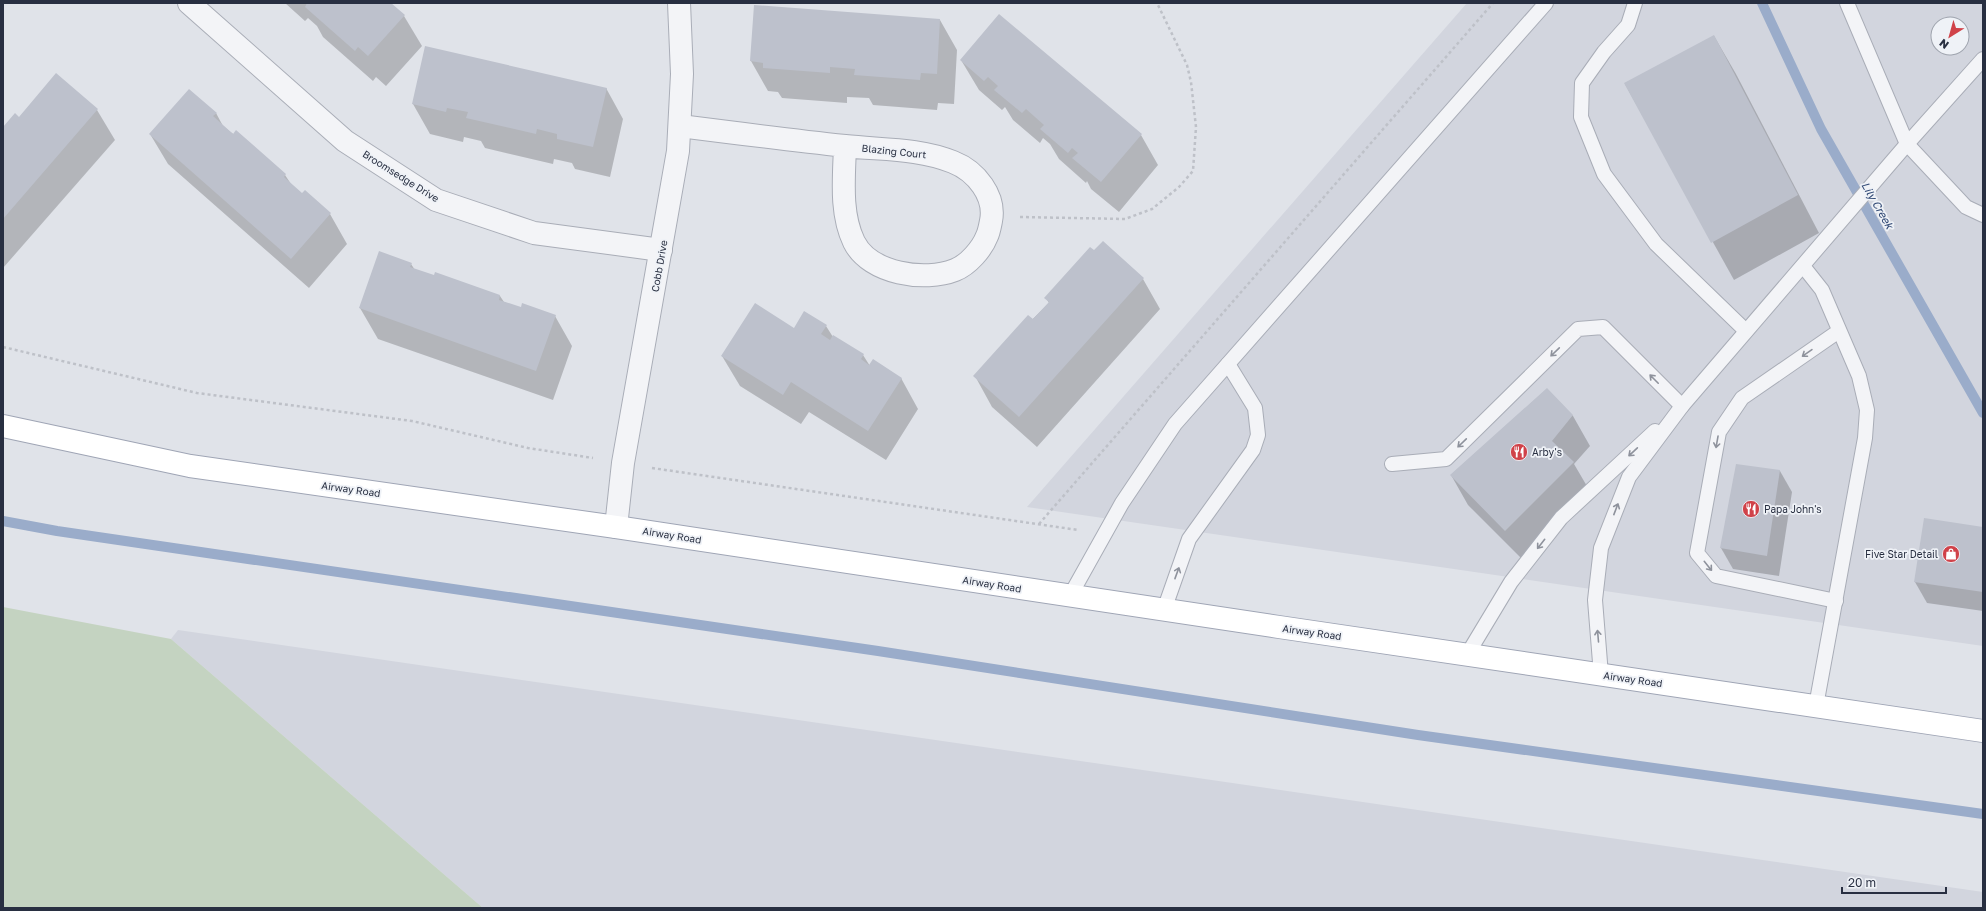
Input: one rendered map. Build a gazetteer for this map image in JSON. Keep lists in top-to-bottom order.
{
  "streets": {
    "main road": ["Airway Road"],
    "street": ["Blazing Court", "Broomsedge Drive", "Cobb Drive"]
  },
  "crossings": [
    ["Blazing Court", "Cobb Drive"],
    ["Broomsedge Drive", "Cobb Drive"],
    ["Cobb Drive", "Airway Road"]
  ],
  "water": ["Lily Creek"],
  "places": {
    "restaurant": ["Arby's", "Papa John's"],
    "shop": ["Five Star Detail"]
  },
  "scale_bar": "20 m",
  "north": "bottom left"
}
